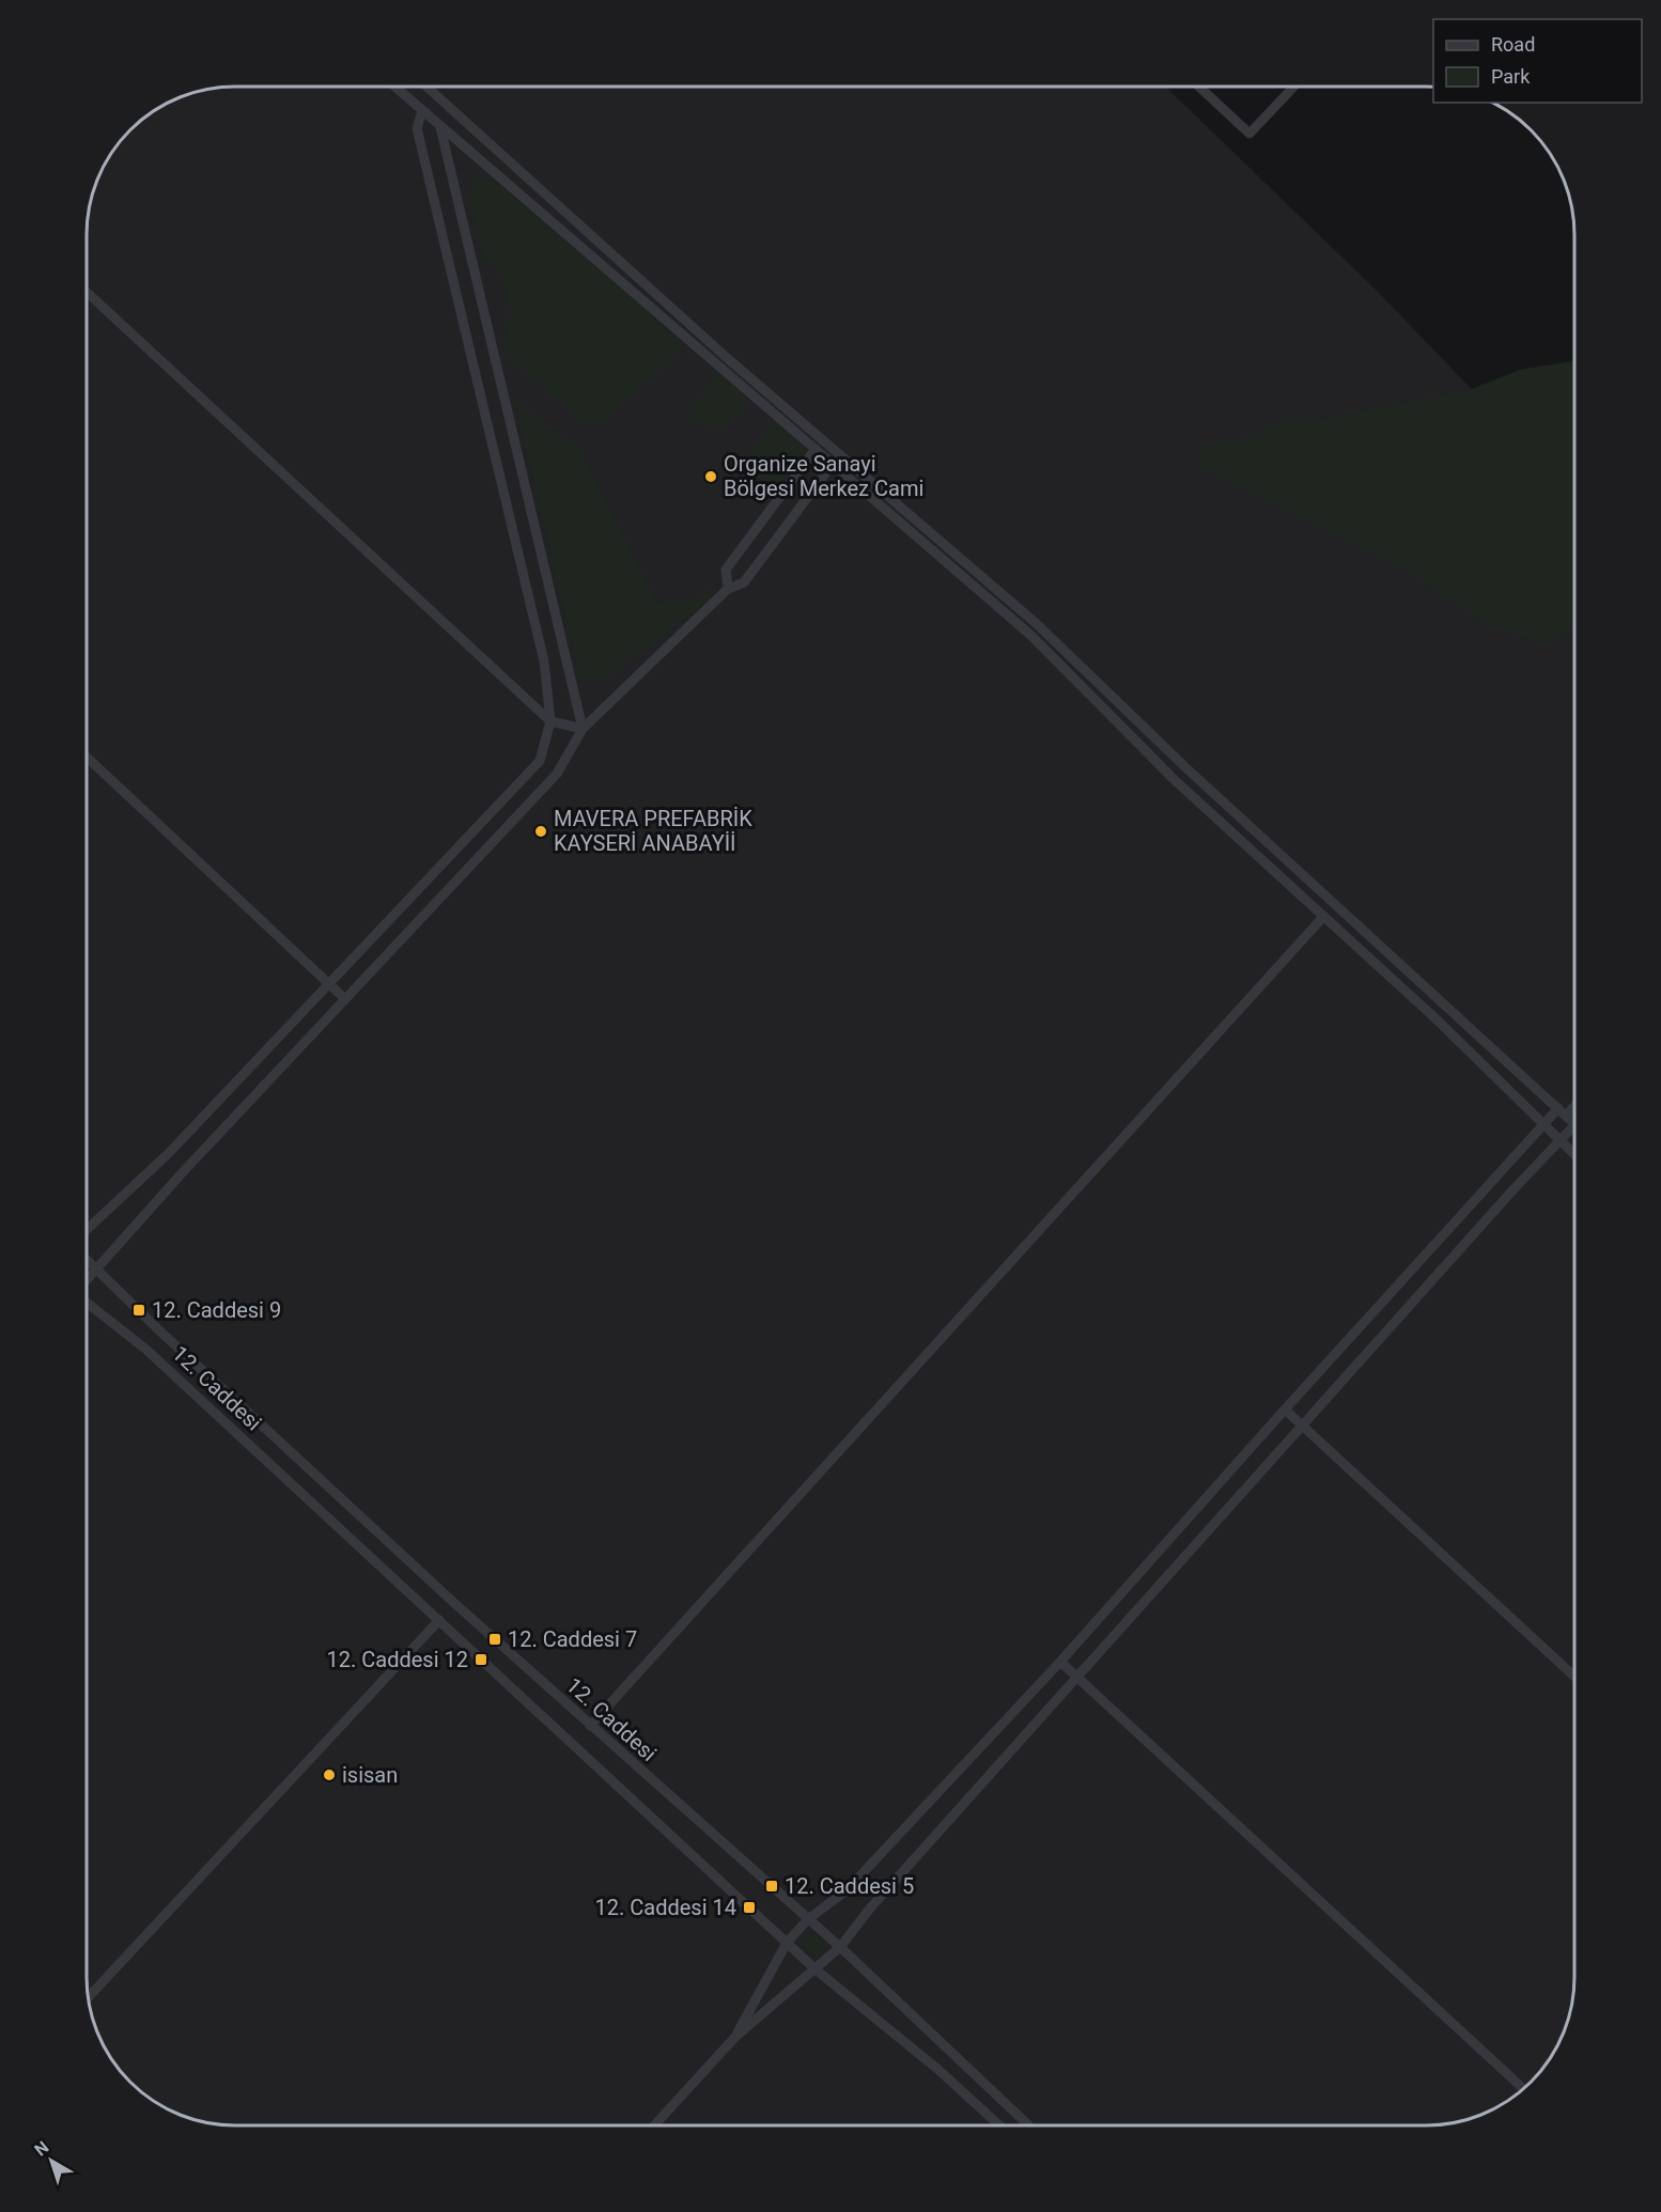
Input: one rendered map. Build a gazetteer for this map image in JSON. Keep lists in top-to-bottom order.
{
  "streets": {
    "street": ["12. Caddesi"]
  },
  "places": {
    "other": ["Organize Sanayi Bölgesi Merkez Cami", "MAVERA PREFABRİK KAYSERİ ANABAYİİ", "isisan"],
    "transit": [
      "12. Caddesi 9",
      "12. Caddesi 7",
      "12. Caddesi 12",
      "12. Caddesi 5",
      "12. Caddesi 14"
    ]
  },
  "legend": ["Road", "Park"],
  "north": "top left"
}
